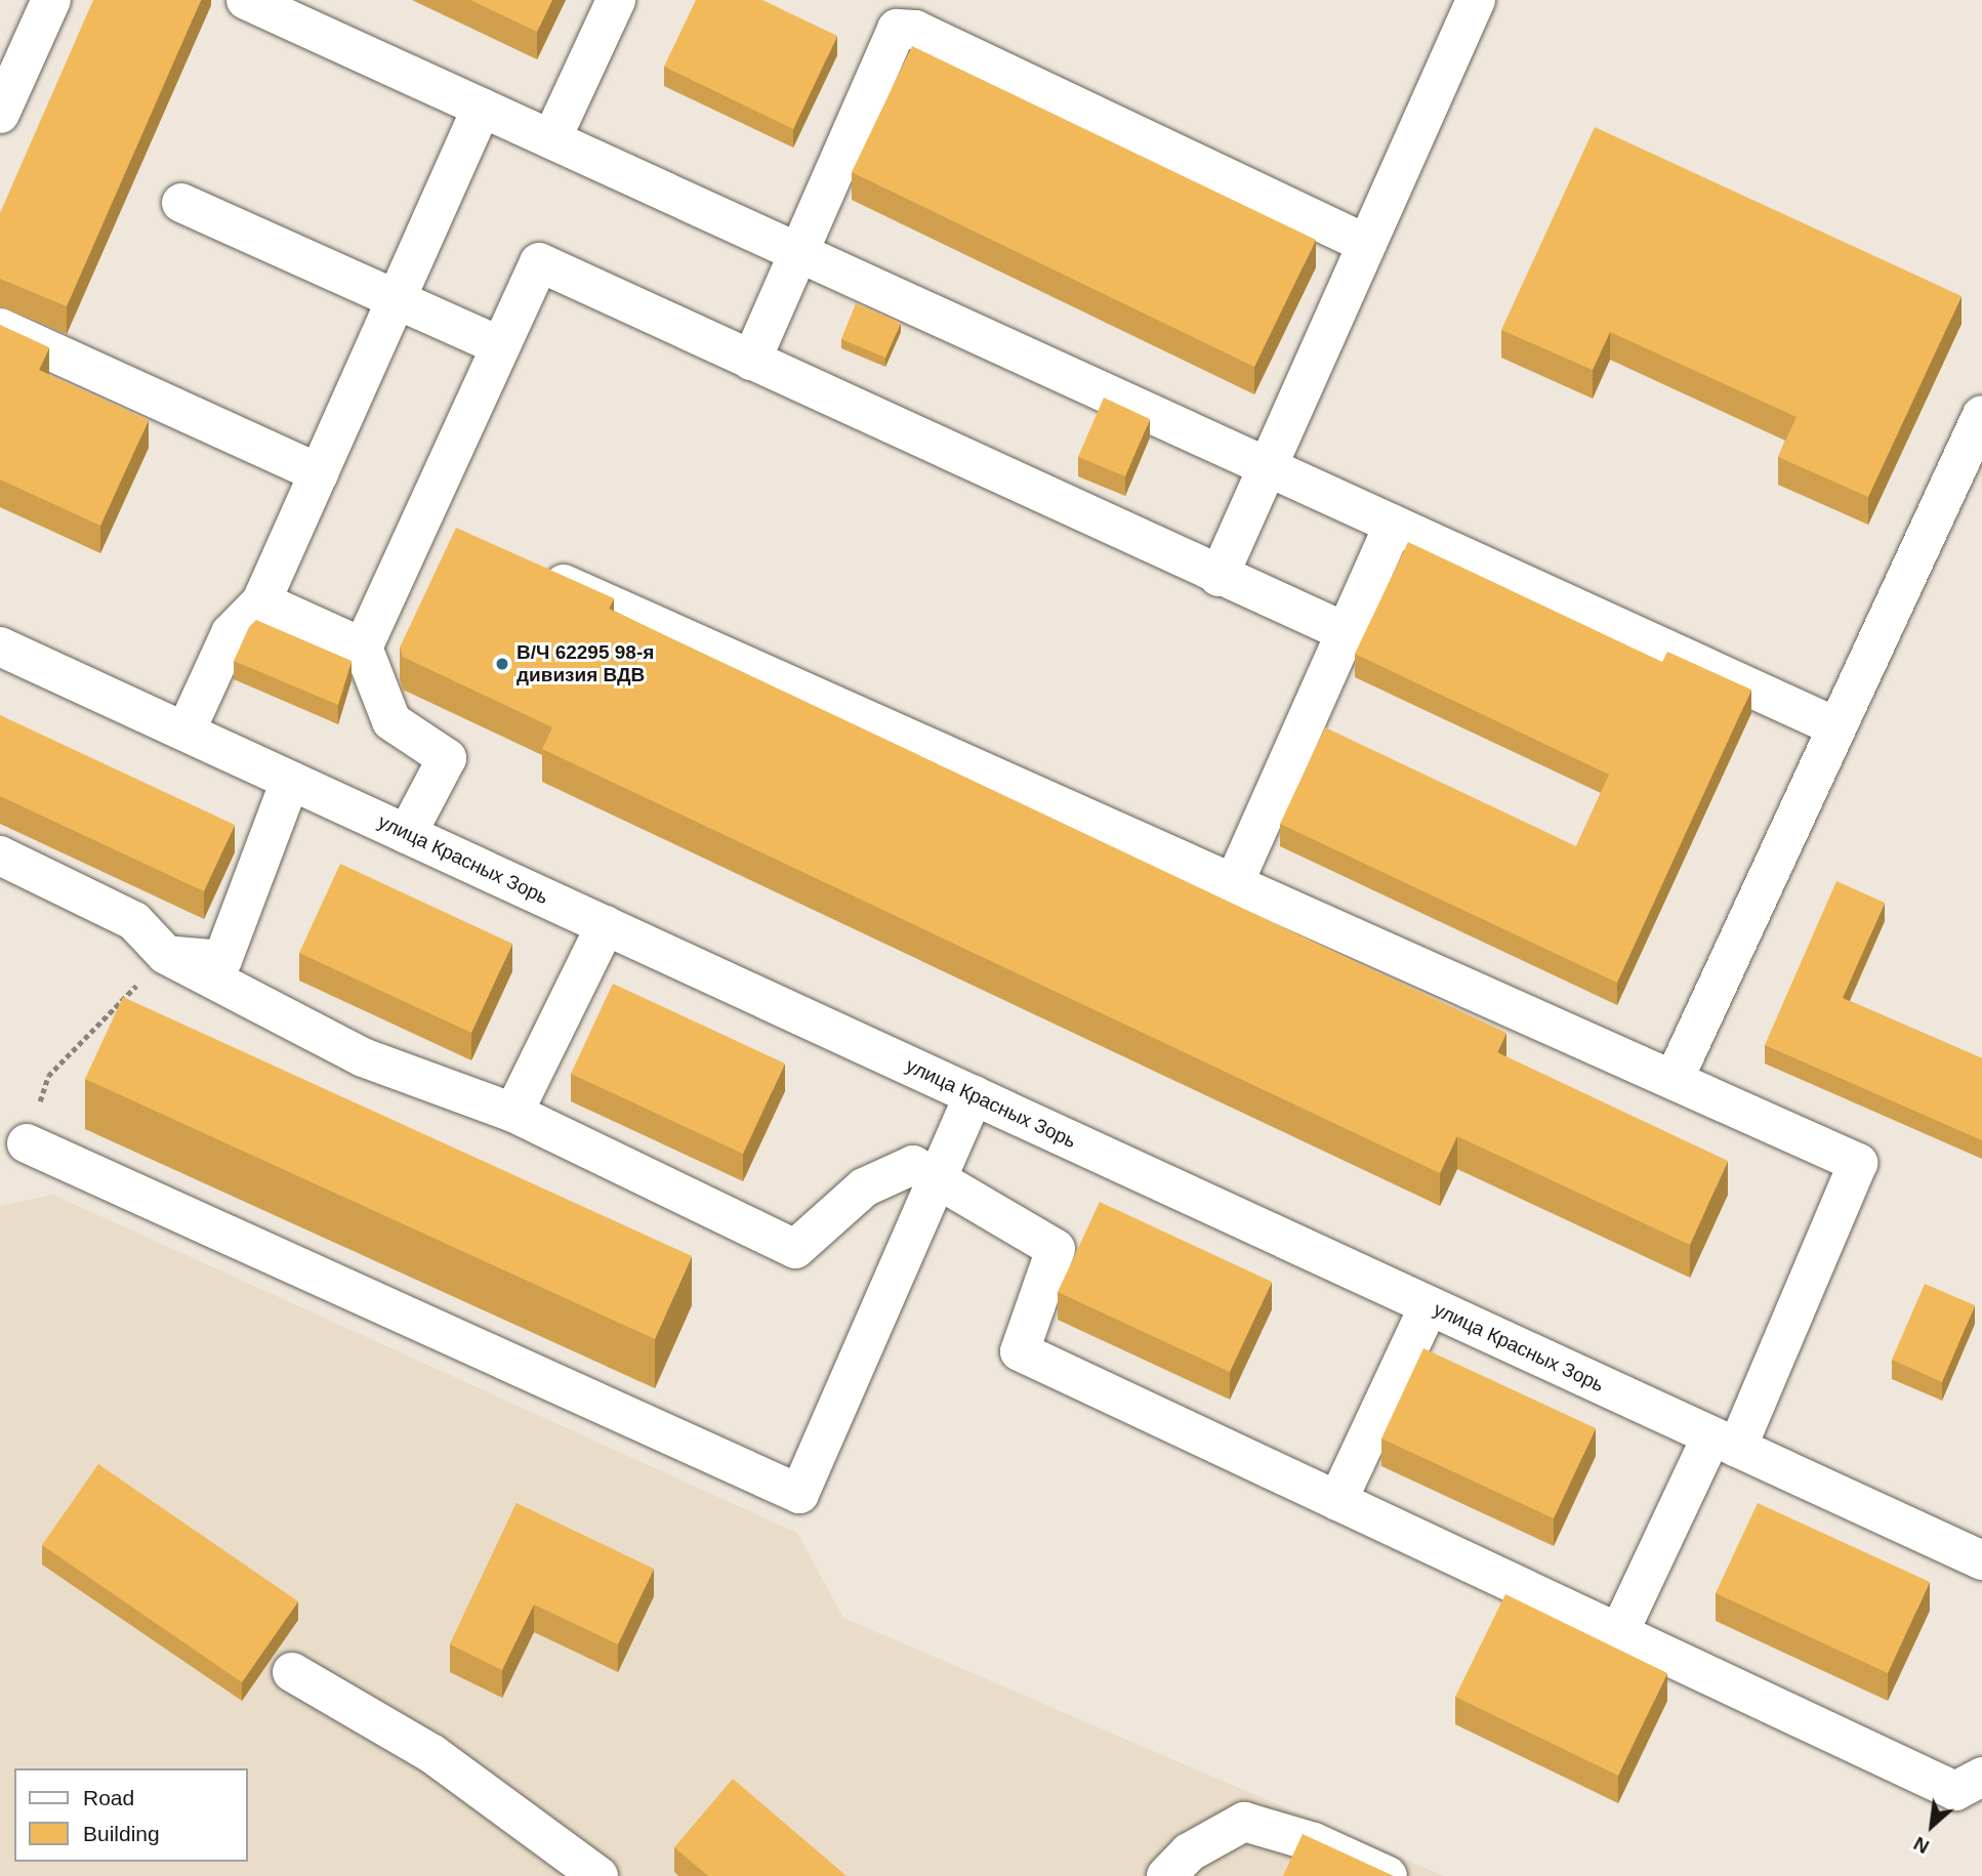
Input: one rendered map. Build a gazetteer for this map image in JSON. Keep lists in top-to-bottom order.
{
  "streets": {
    "street": ["улица Красных Зорь"]
  },
  "places": ["В/Ч 62295 98-я дивизия ВДВ"],
  "legend": ["Road", "Building"],
  "north": "bottom left"
}
